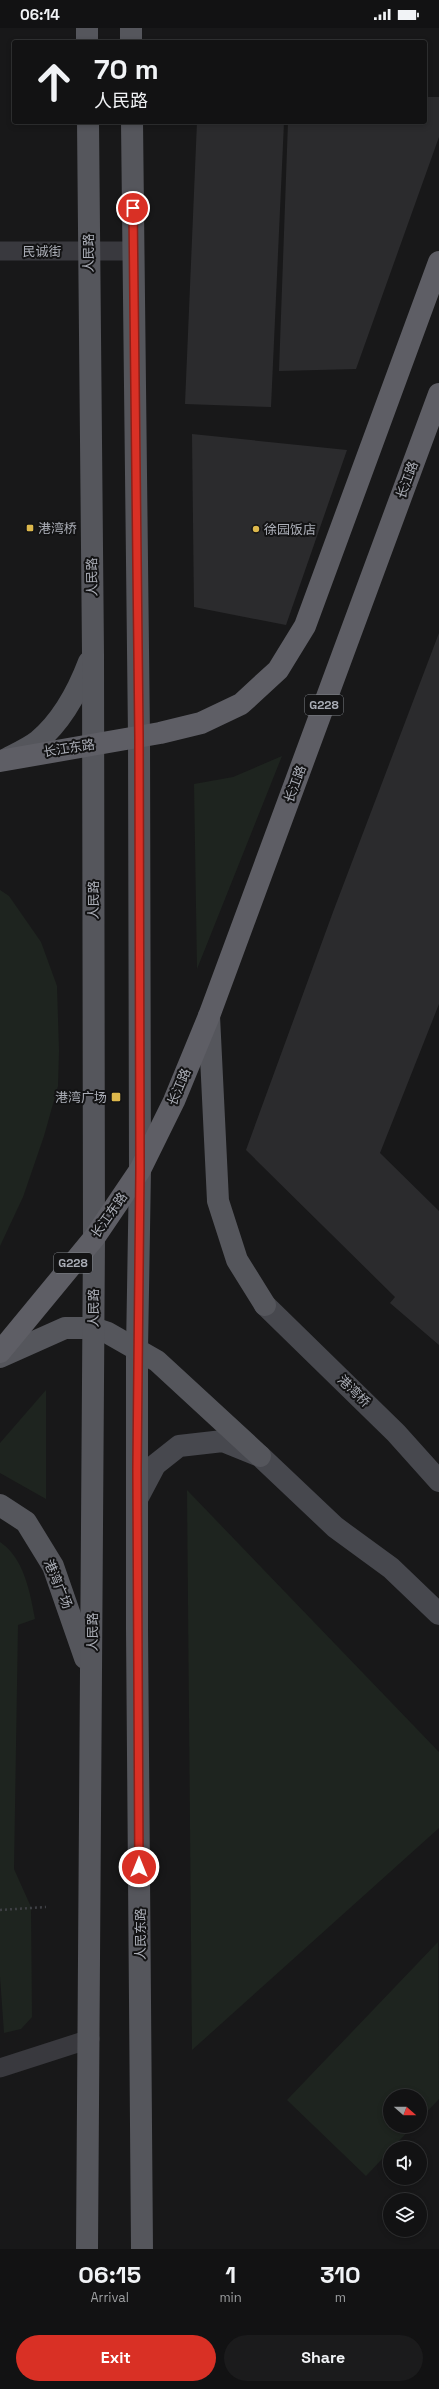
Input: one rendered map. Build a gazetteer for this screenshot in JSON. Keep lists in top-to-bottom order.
{
  "streets": {
    "highway": ["长江路", "G228", "长江东路"],
    "main road": [
      "人民路",
      "港湾桥",
      "港湾广场",
      "人民东路"
    ],
    "lane": ["民诚街"]
  },
  "crossings": [
    ["民诚街", "人民路"],
    ["人民路", "长江东路"],
    ["人民路", "港湾广场"],
    ["长江路", "长江东路"],
    ["长江路", "港湾桥"]
  ],
  "places": {
    "transit": ["港湾桥", "港湾广场"],
    "other": ["徐园饭店"]
  },
  "north": "right",
  "page": {
    "status": "06:14",
    "turn": ["70 m", "人民路"],
    "eta": [
      "06:15",
      "Arrival",
      "1",
      "min",
      "310",
      "m"
    ],
    "buttons": ["Exit", "Share"]
  }
}
